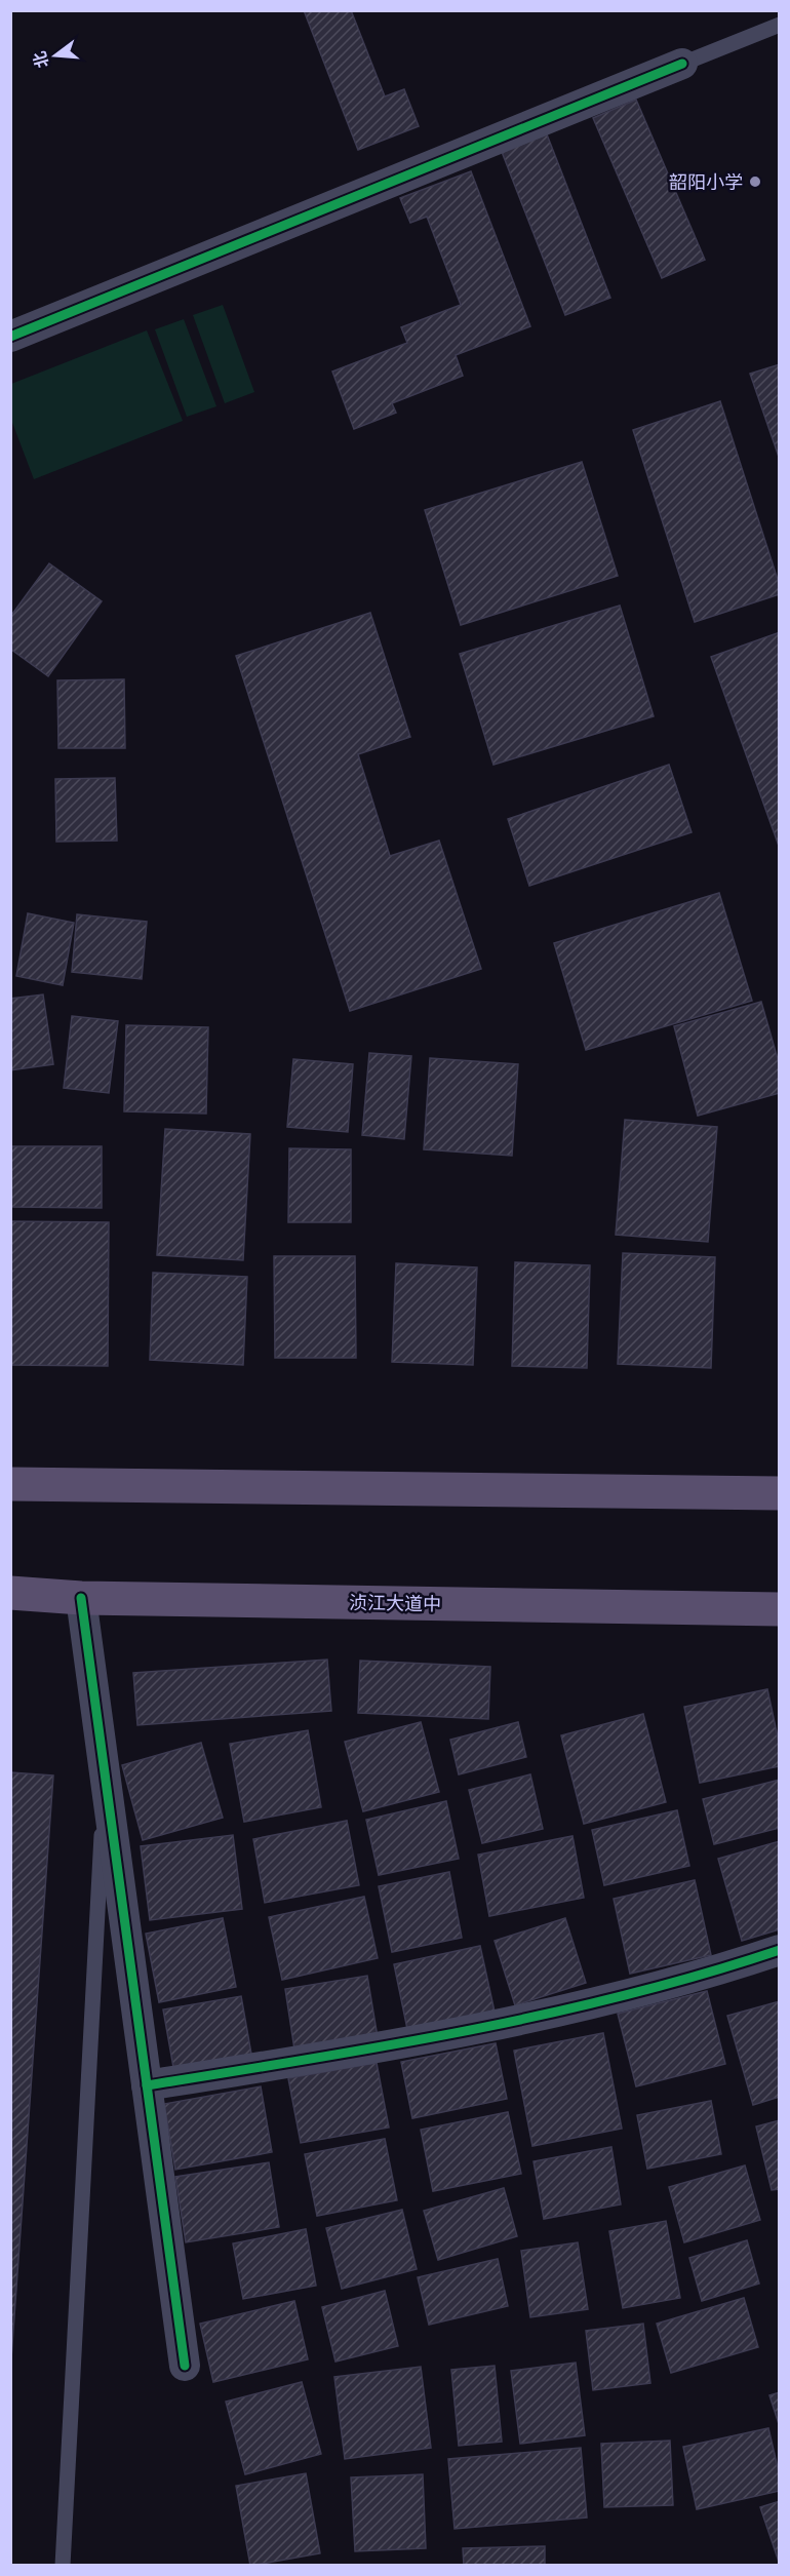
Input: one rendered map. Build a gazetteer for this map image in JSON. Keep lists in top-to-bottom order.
{
  "streets": {
    "main road": ["浈江大道中"]
  },
  "places": ["韶阳小学"],
  "north": "left"
}
